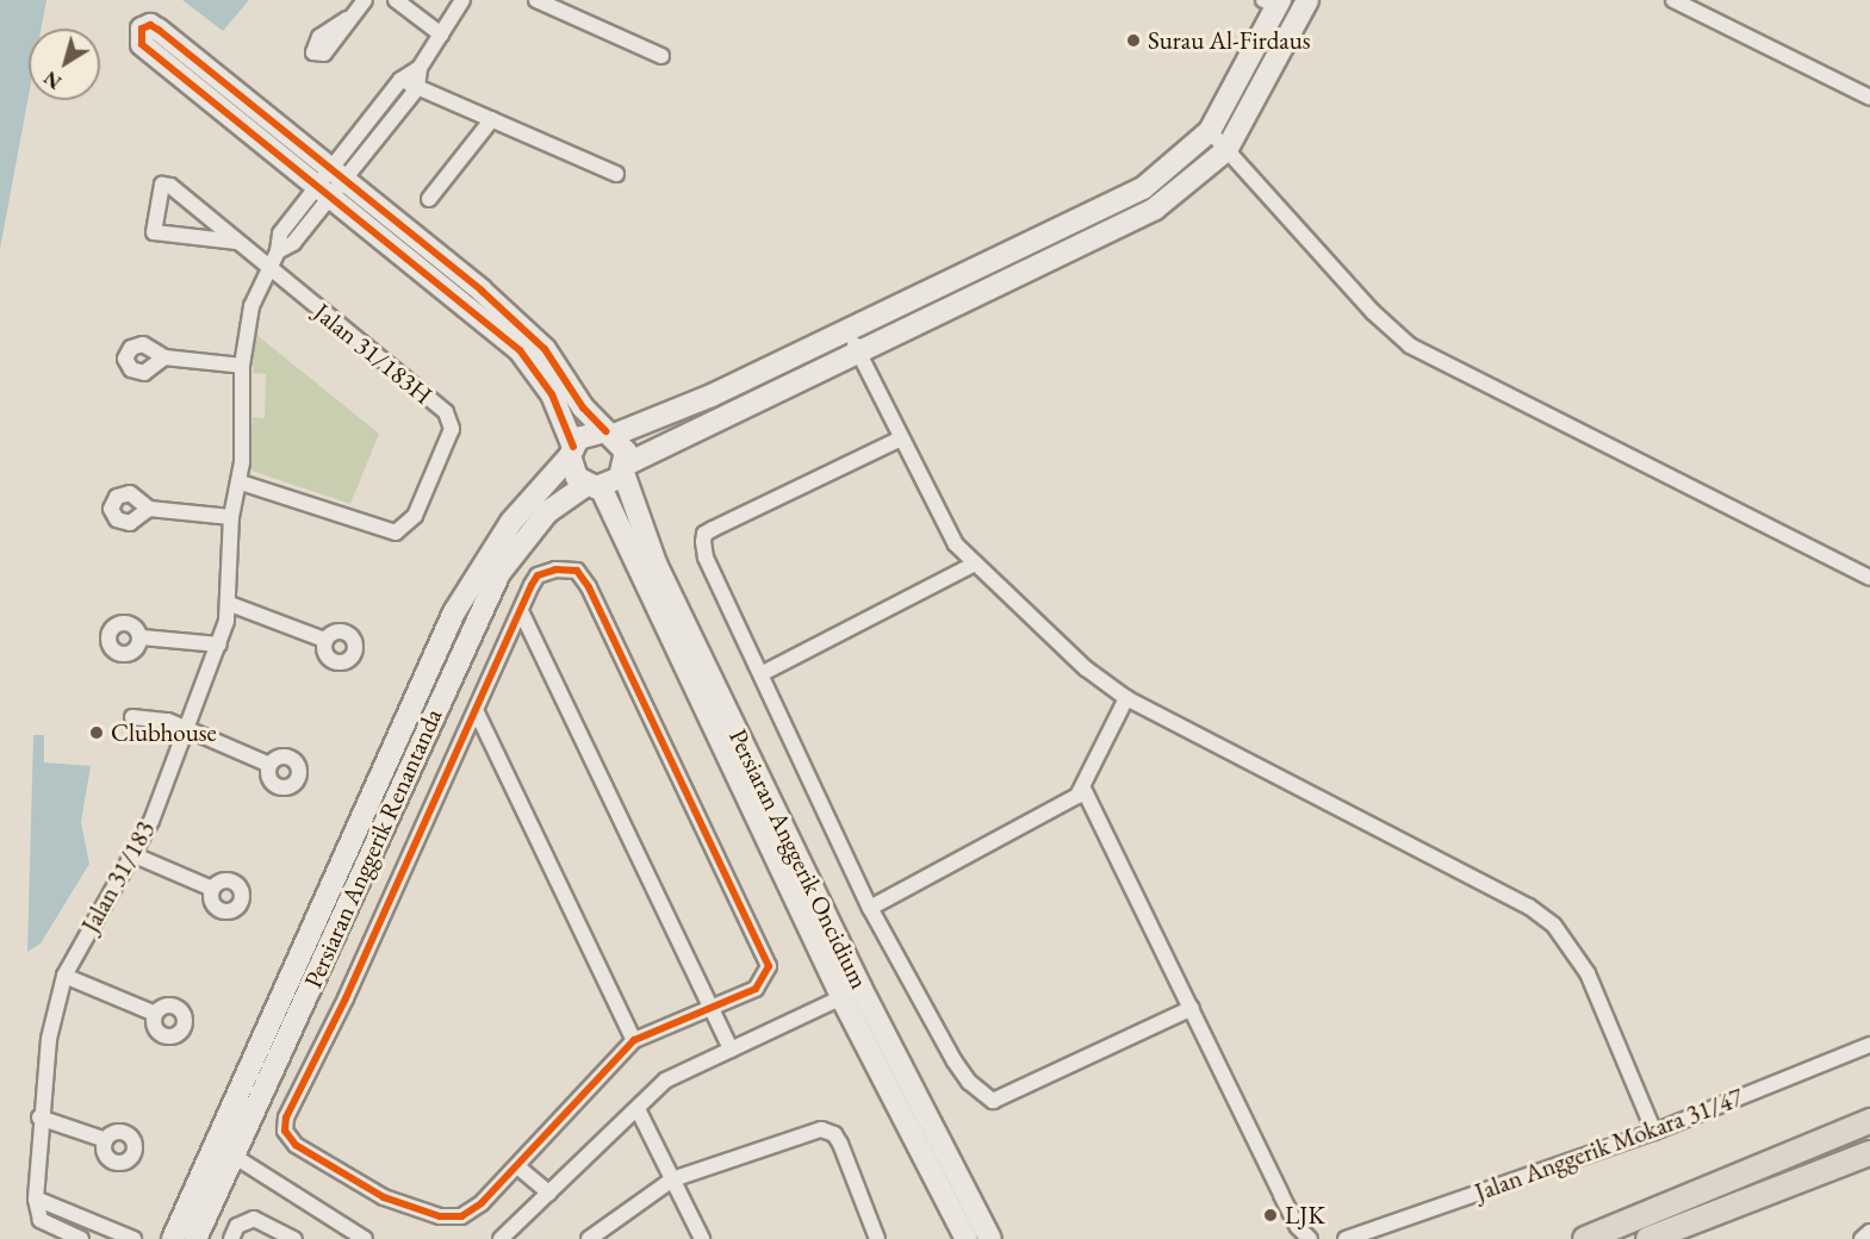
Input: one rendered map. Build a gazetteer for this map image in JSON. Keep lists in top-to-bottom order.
{
  "streets": {
    "main road": ["Persiaran Anggerik Renantanda", "Persiaran Anggerik Oncidium"],
    "street": ["Jalan 31/183H", "Jalan 31/183", "Jalan Anggerik Mokara 31/47"]
  },
  "crossings": [
    ["Jalan 31/183H", "Jalan 31/183"],
    ["Persiaran Anggerik Renantanda", "Persiaran Anggerik Oncidium"]
  ],
  "places": ["Surau Al-Firdaus", "Clubhouse", "LJK"],
  "north": "bottom left"
}
